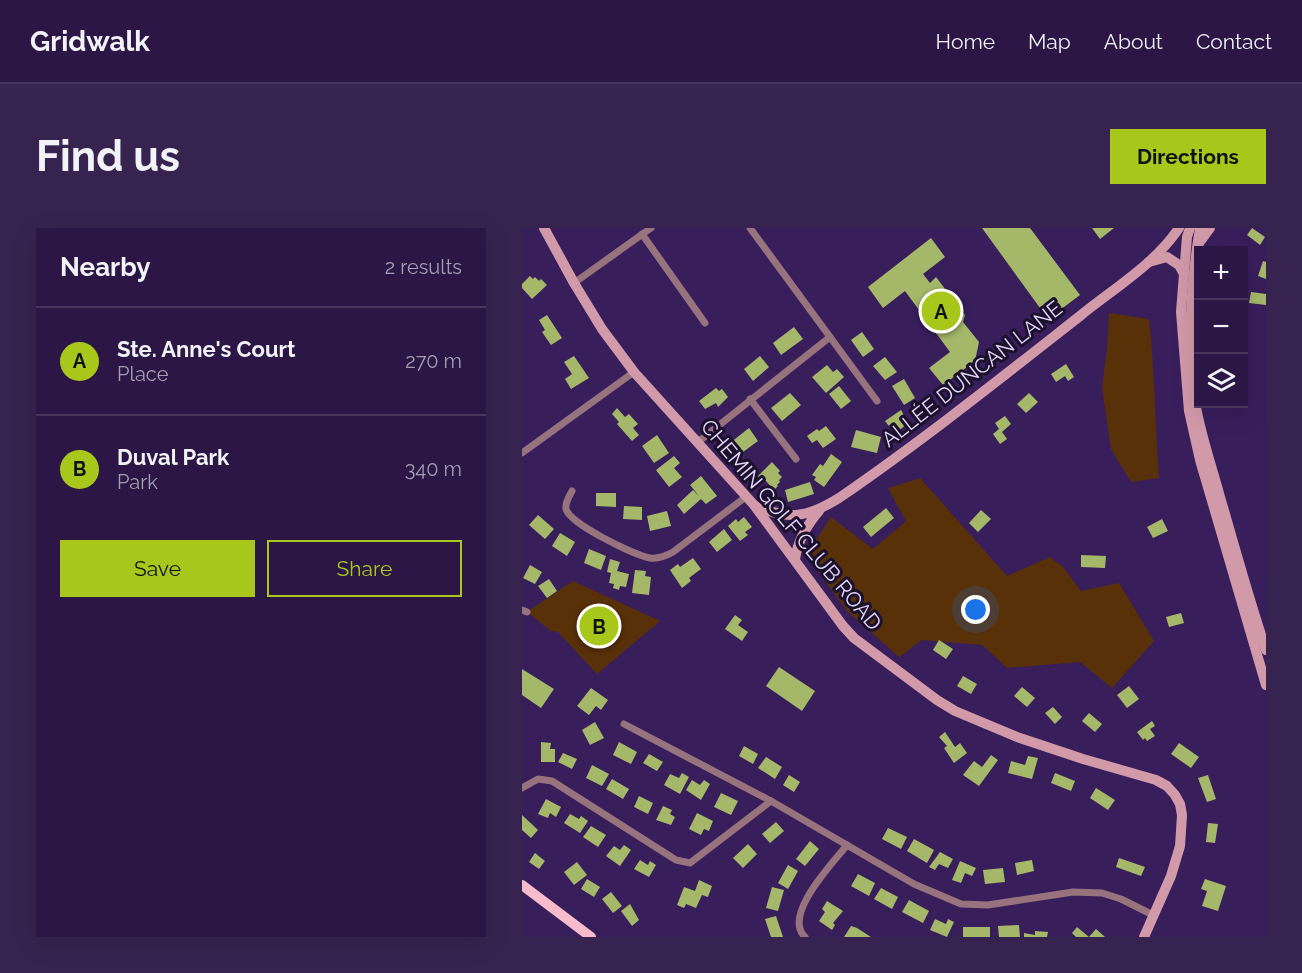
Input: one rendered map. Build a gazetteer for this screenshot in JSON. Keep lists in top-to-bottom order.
{
  "streets": {
    "street": ["ALLÉE DUNCAN LANE", "CHEMIN GOLF CLUB ROAD"]
  },
  "page": {
    "header": "Gridwalk",
    "nav": [
      "Home",
      "Map",
      "About",
      "Contact"
    ],
    "buttons": [
      "Directions",
      ["Save", "Share"]
    ],
    "title": "Find us",
    "heading": ["Nearby", "2 results"],
    "map_buttons": ["+", "−"],
    "pins": ["A", "B"],
    "list": [
      {
        "mark": "A",
        "name": "Ste. Anne's Court",
        "note": "Place",
        "value": "270 m"
      },
      {
        "mark": "B",
        "name": "Duval Park",
        "note": "Park",
        "value": "340 m"
      }
    ]
  }
}
